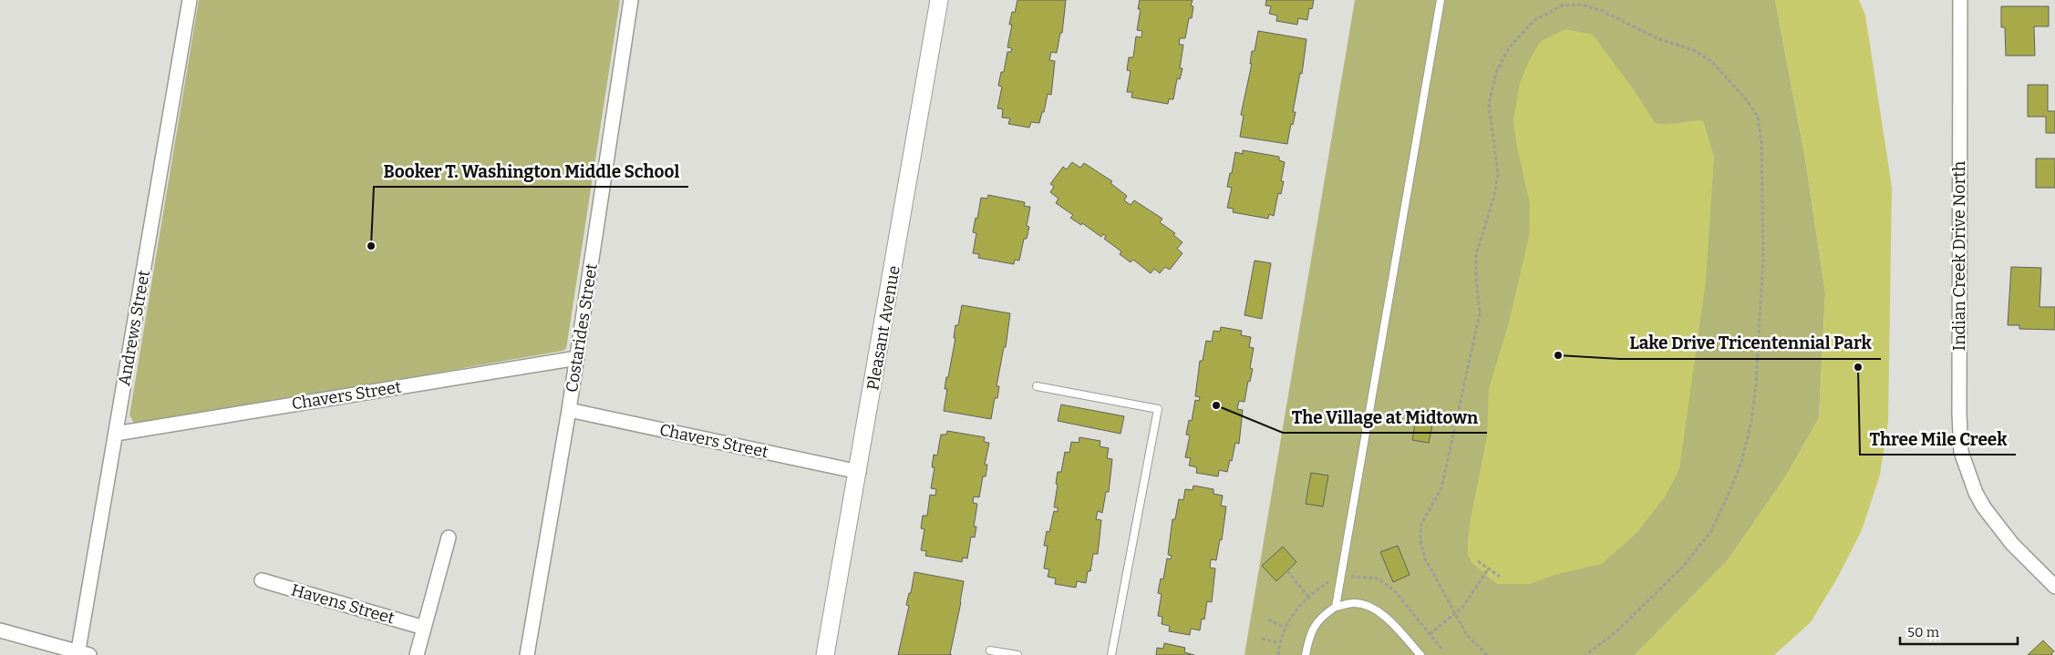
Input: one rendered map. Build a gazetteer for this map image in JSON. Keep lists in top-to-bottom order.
{
  "streets": {
    "street": [
      "Indian Creek Drive North",
      "Andrews Street",
      "Costarides Street",
      "Pleasant Avenue",
      "Chavers Street",
      "Havens Street"
    ]
  },
  "crossings": [
    ["Andrews Street", "Chavers Street"],
    ["Costarides Street", "Chavers Street"],
    ["Pleasant Avenue", "Chavers Street"]
  ],
  "places": [
    "Booker T. Washington Middle School",
    "Lake Drive Tricentennial Park",
    "Three Mile Creek",
    "The Village at Midtown"
  ],
  "scale_bar": "50 m"
}
